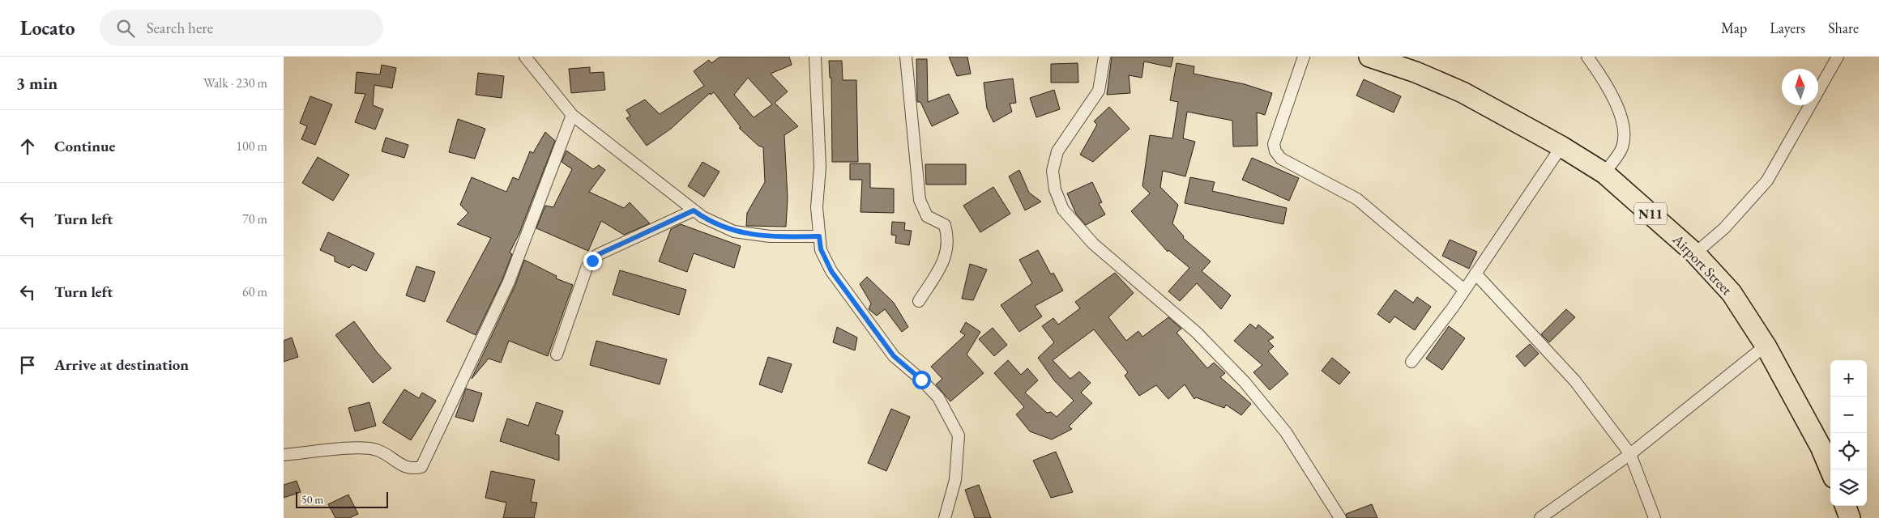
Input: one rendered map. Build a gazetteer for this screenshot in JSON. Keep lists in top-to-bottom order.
{
  "streets": {
    "highway": ["N11", "Airport Street"]
  },
  "scale_bar": "50 m",
  "north": "top",
  "page": {
    "header": "Locato",
    "search": "Search here",
    "nav": ["Map", "Layers", "Share"],
    "heading": ["3 min", "Walk · 230 m"],
    "list": [
      ["Continue", "100 m"],
      ["Turn left", "70 m"],
      ["Turn left", "60 m"],
      "Arrive at destination"
    ],
    "map_buttons": ["+", "−"],
    "scale": "50 m"
  }
}
